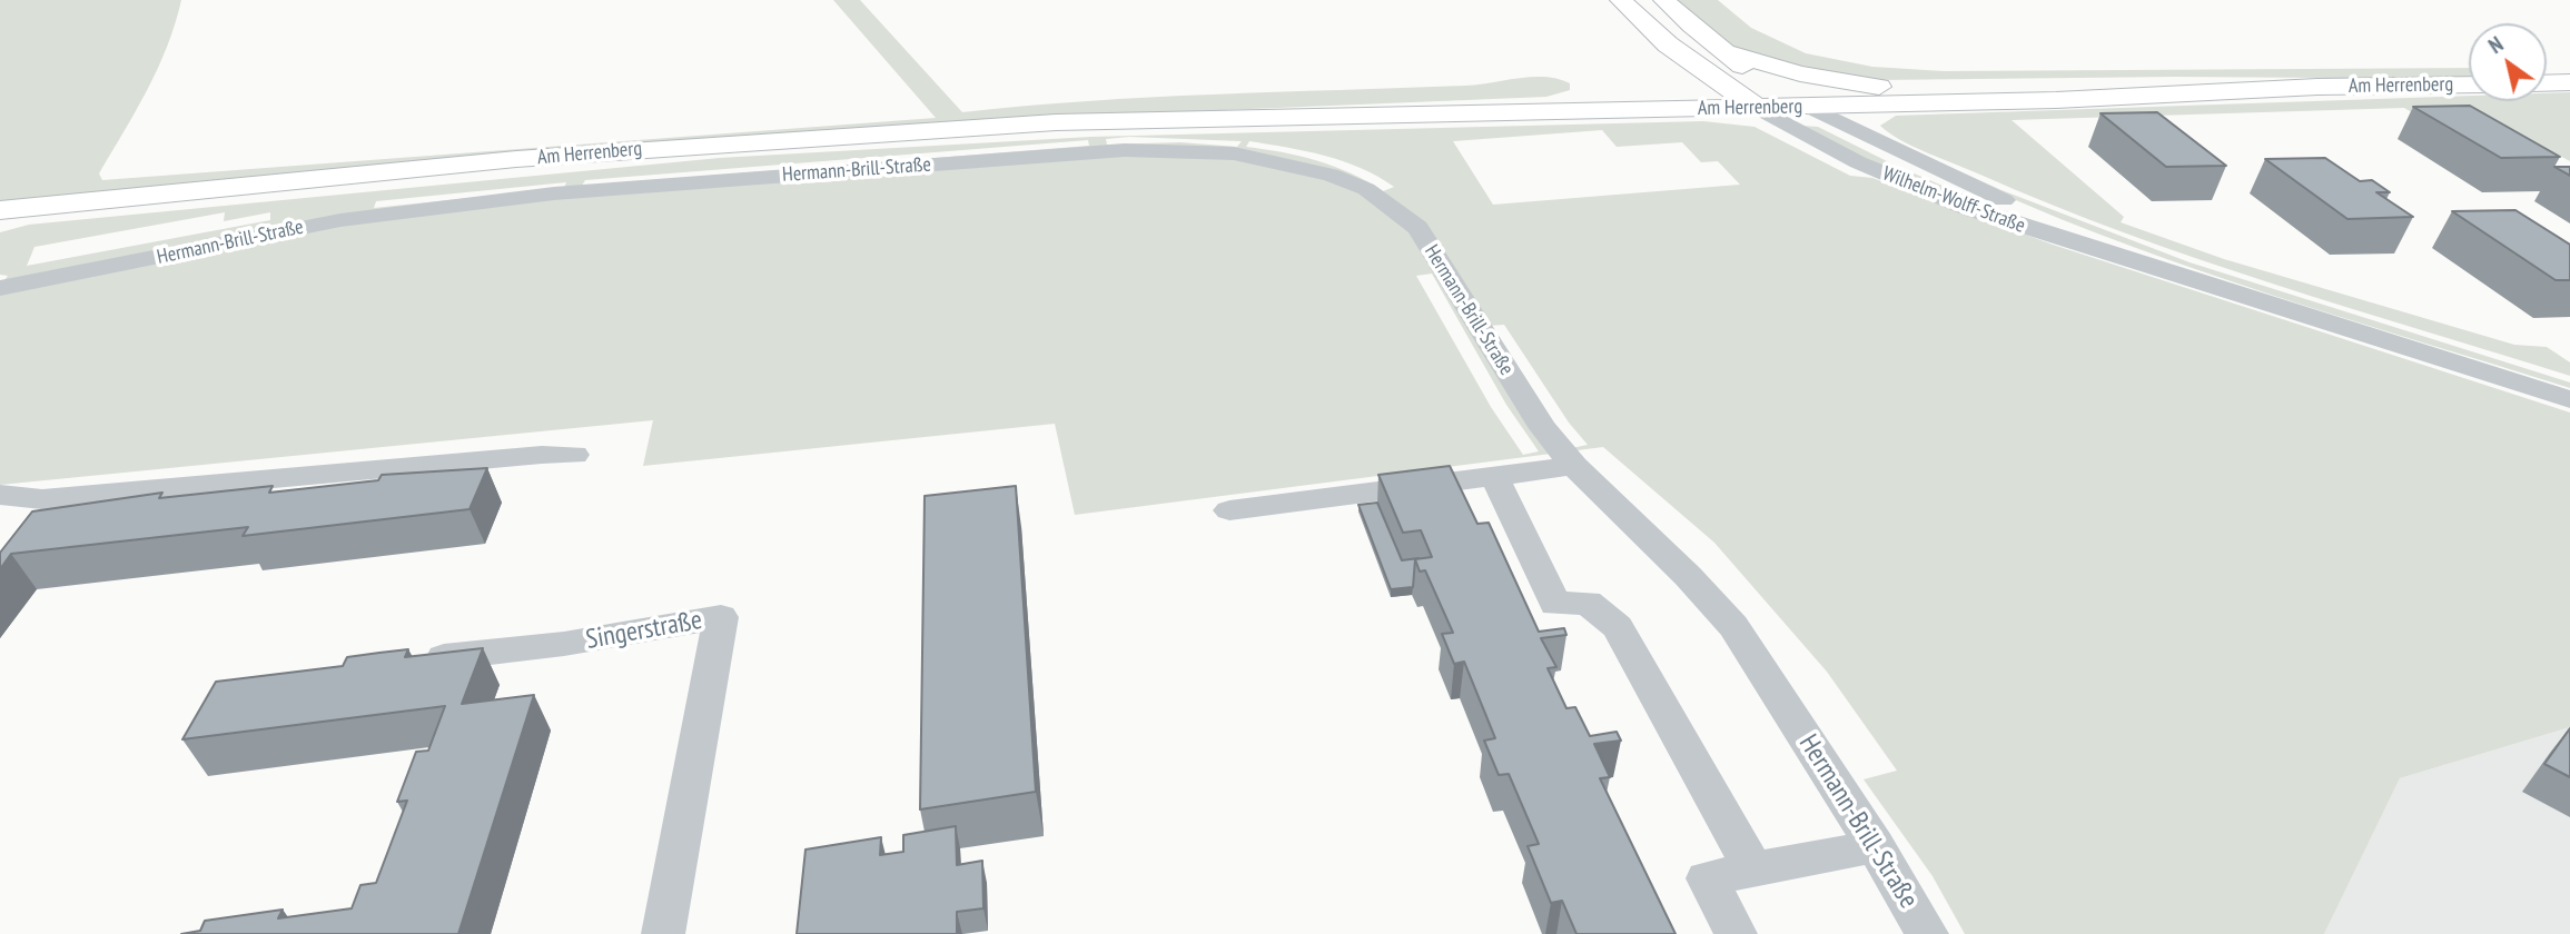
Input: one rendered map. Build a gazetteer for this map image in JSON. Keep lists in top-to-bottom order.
{
  "streets": {
    "main road": ["Am Herrenberg"],
    "street": ["Hermann-Brill-Straße", "Wilhelm-Wolff-Straße", "Singerstraße"]
  },
  "crossings": [
    ["Am Herrenberg", "Wilhelm-Wolff-Straße"]
  ],
  "north": "top left"
}
